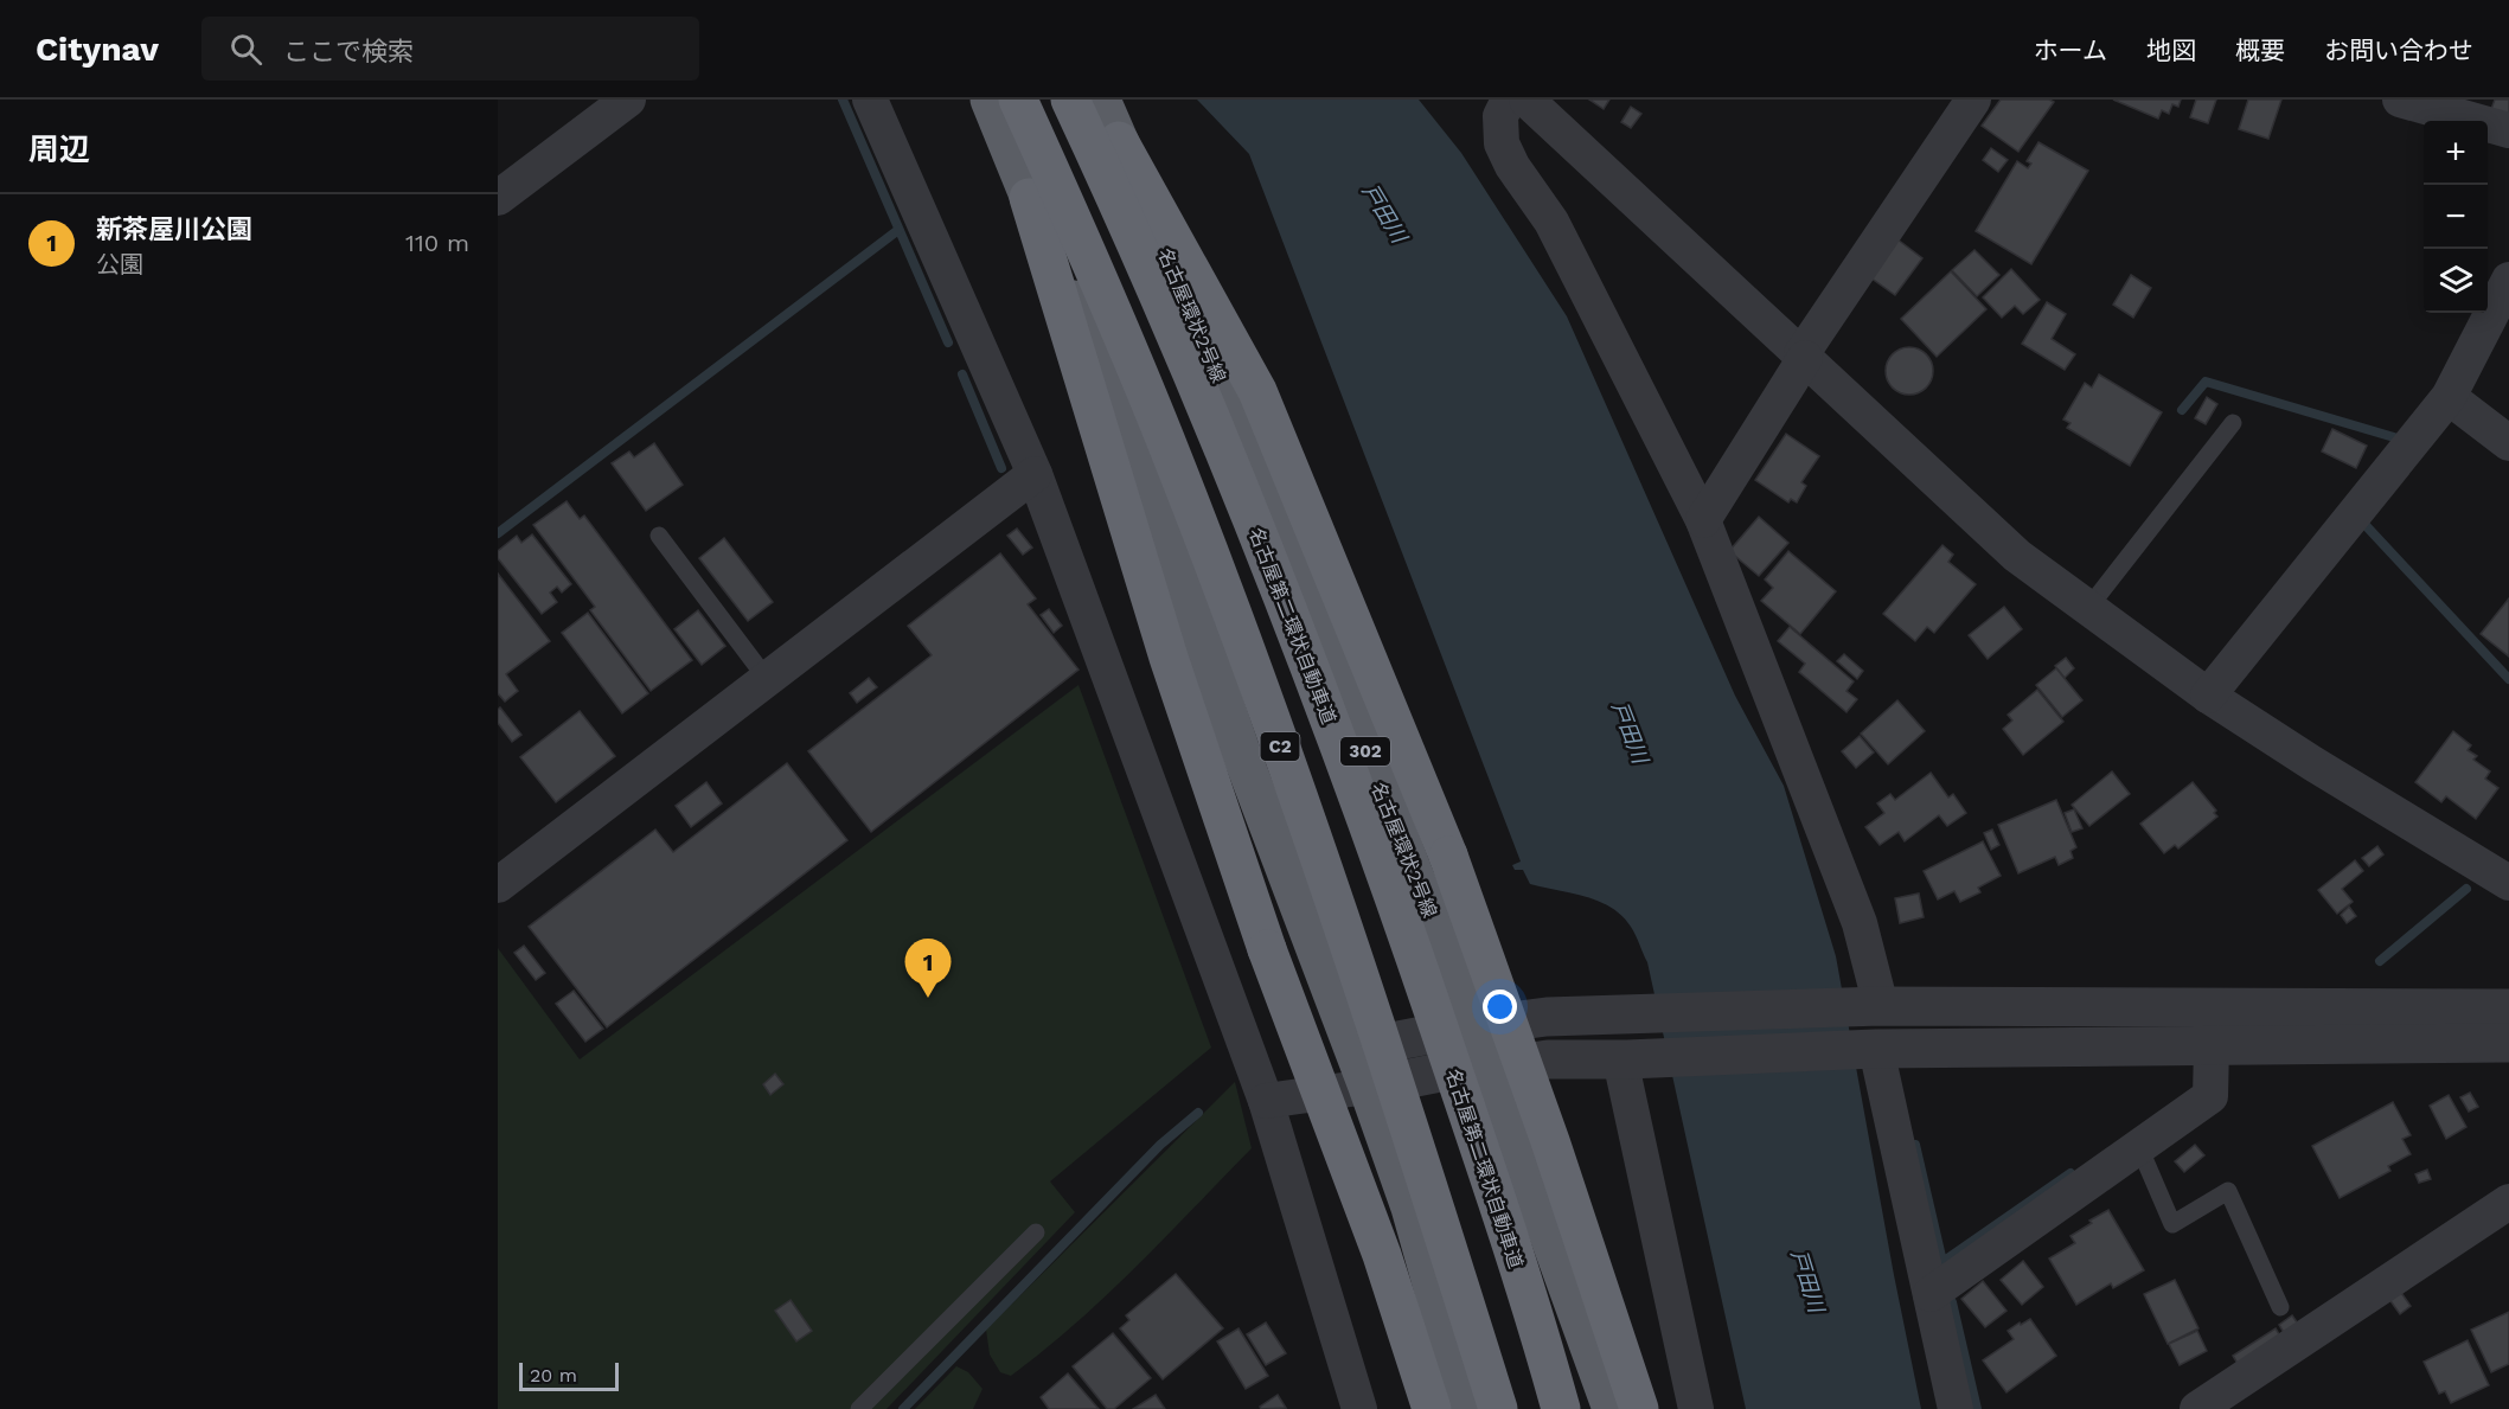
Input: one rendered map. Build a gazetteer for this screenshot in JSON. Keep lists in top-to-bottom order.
{
  "streets": {
    "highway": [
      "名古屋環状2号線",
      "名古屋第二環状自動車道",
      "C2",
      "302"
    ]
  },
  "water": ["戸田川"],
  "scale_bar": "20 m",
  "page": {
    "header": "Citynav",
    "search": "ここで検索",
    "nav": [
      "ホーム",
      "地図",
      "概要",
      "お問い合わせ"
    ],
    "heading": "周辺",
    "map_buttons": ["+", "−"],
    "list": [
      {
        "mark": "1",
        "name": "新茶屋川公園",
        "note": "公園",
        "value": "110 m"
      }
    ],
    "pins": "1",
    "scale": "20 m"
  }
}
